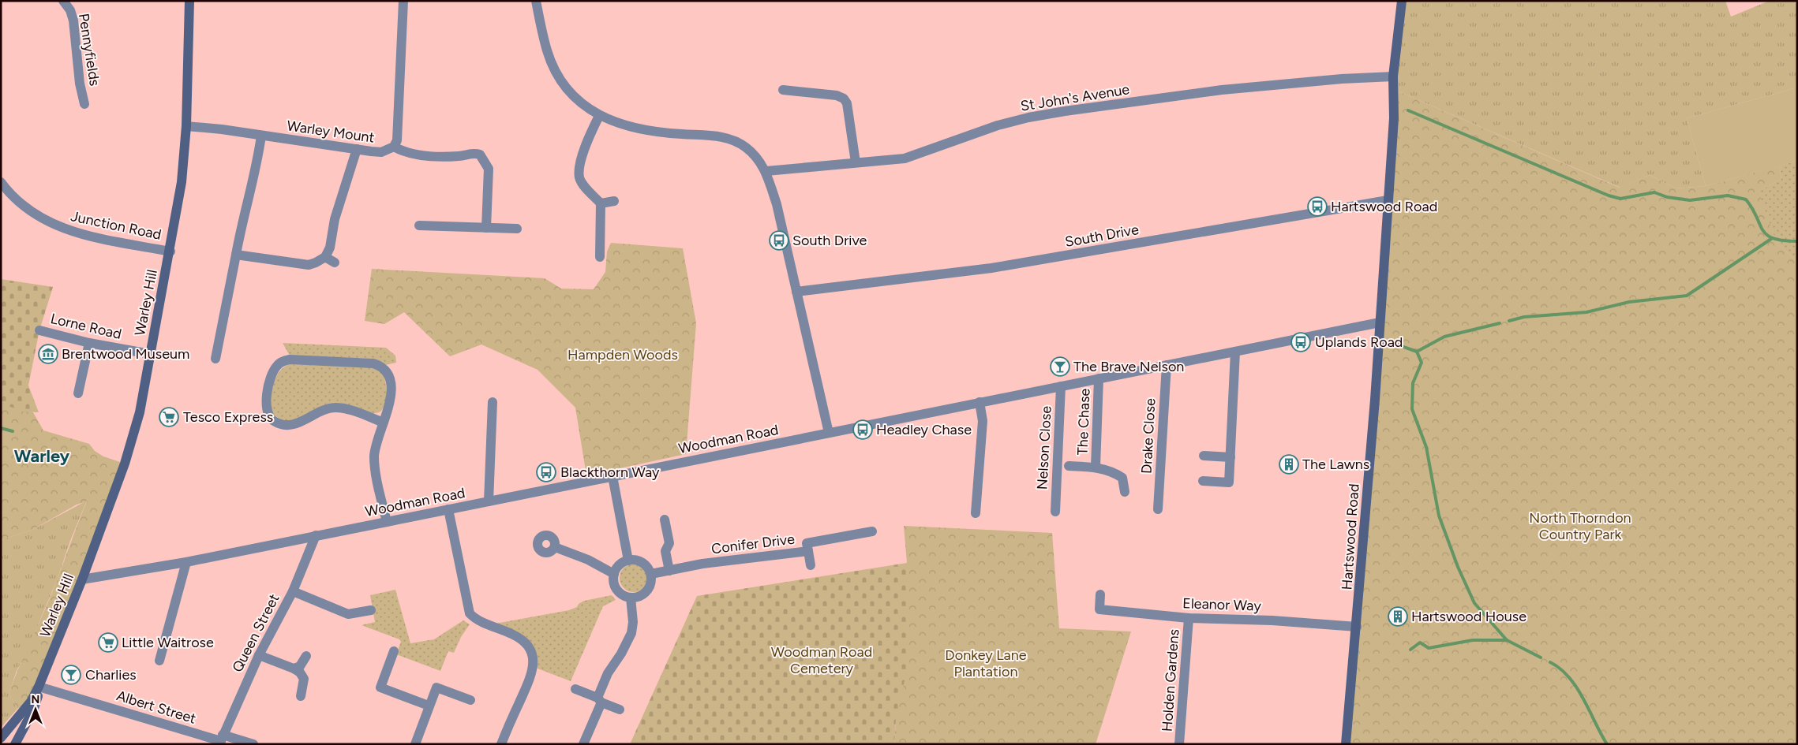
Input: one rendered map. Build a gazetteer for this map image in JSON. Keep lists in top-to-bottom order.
{
  "streets": {
    "main road": ["Warley Hill", "Hartswood Road"],
    "street": [
      "Pennyfields",
      "St John's Avenue",
      "Warley Mount",
      "Junction Road",
      "South Drive",
      "Lorne Road",
      "The Chase",
      "Drake Close",
      "Woodman Road",
      "Nelson Close",
      "Conifer Drive",
      "Eleanor Way",
      "Queen Street",
      "Holden Gardens",
      "Albert Street"
    ]
  },
  "crossings": [
    ["St John's Avenue", "Hartswood Road"],
    ["Warley Mount", "Warley Hill"],
    ["Junction Road", "Warley Hill"],
    ["South Drive", "Hartswood Road"],
    ["Warley Hill", "Lorne Road"],
    ["Warley Hill", "Woodman Road"],
    ["Warley Hill", "Albert Street"],
    ["The Chase", "Woodman Road"],
    ["Drake Close", "Woodman Road"],
    ["Woodman Road", "Nelson Close"],
    ["Woodman Road", "Hartswood Road"],
    ["Woodman Road", "Queen Street"],
    ["Hartswood Road", "Eleanor Way"],
    ["Eleanor Way", "Holden Gardens"],
    ["Queen Street", "Albert Street"]
  ],
  "districts": ["Warley"],
  "parks": [
    "Hampden Woods",
    "North Thorndon Country Park",
    "Woodman Road Cemetery",
    "Donkey Lane Plantation"
  ],
  "places": {
    "bus stop": [
      "Hartswood Road",
      "South Drive",
      "Uplands Road",
      "Headley Chase",
      "Blackthorn Way"
    ],
    "museum": ["Brentwood Museum"],
    "bar": ["The Brave Nelson", "Charlies"],
    "supermarket": ["Tesco Express", "Little Waitrose"],
    "building": ["The Lawns", "Hartswood House"]
  },
  "north": "top"
}
